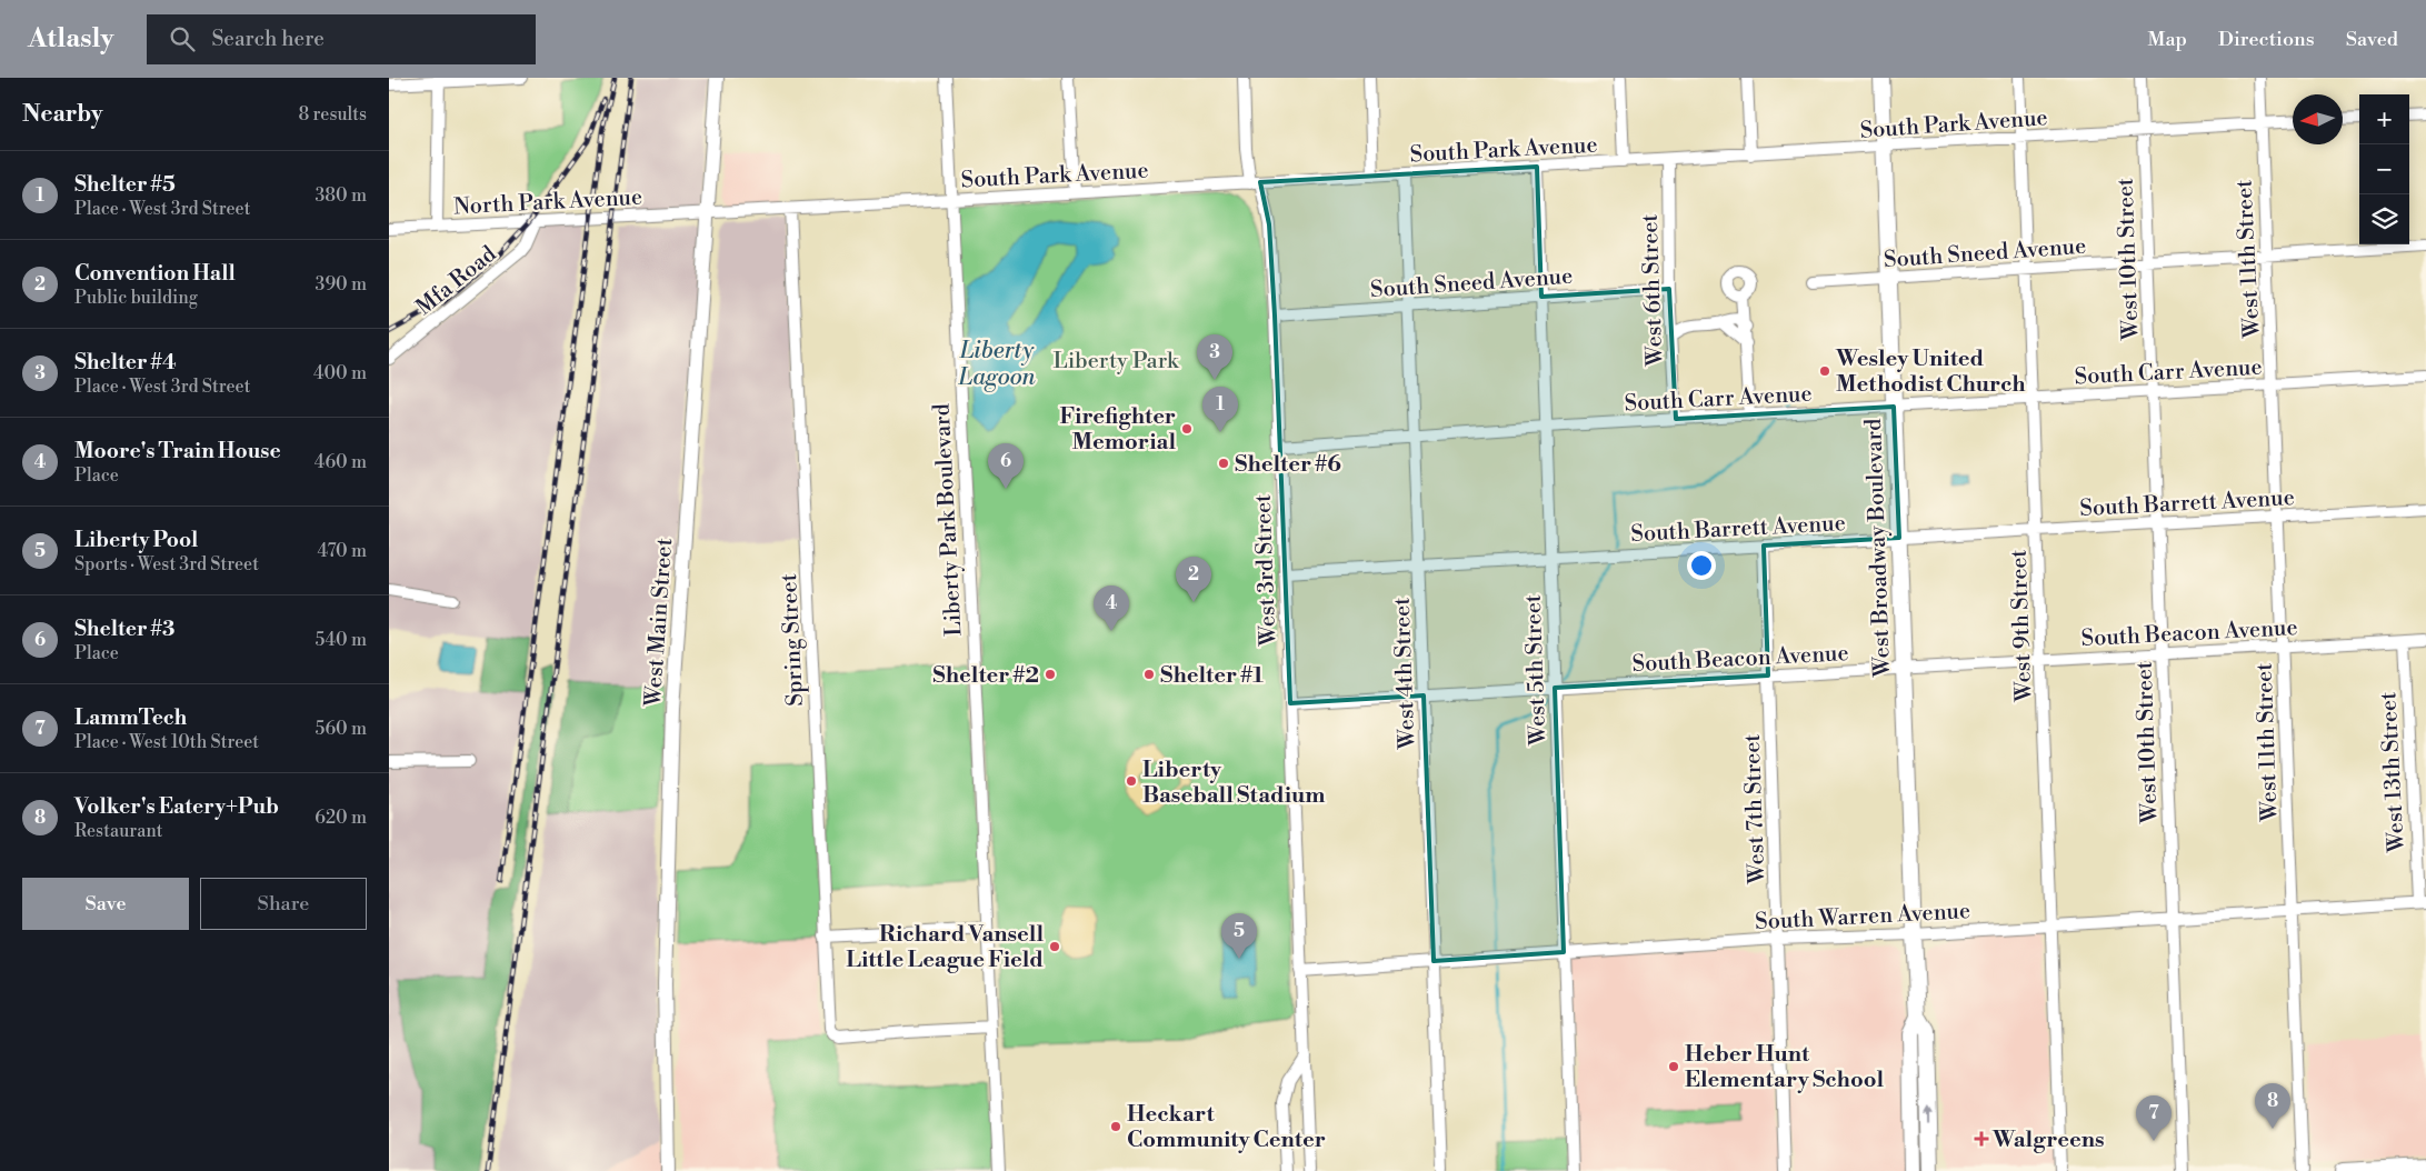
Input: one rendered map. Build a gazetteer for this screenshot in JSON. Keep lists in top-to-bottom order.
{
  "streets": {
    "highway": ["West Broadway Boulevard"],
    "main road": ["West Main Street"],
    "street": [
      "South Park Avenue",
      "North Park Avenue",
      "South Sneed Avenue",
      "West 10th Street",
      "West 11th Street",
      "Mfa Road",
      "West 6th Street",
      "South Carr Avenue",
      "South Barrett Avenue",
      "Liberty Park Boulevard",
      "West 3rd Street",
      "West 9th Street",
      "South Beacon Avenue",
      "Spring Street",
      "West 5th Street",
      "West 4th Street",
      "West 13th Street",
      "West 7th Street",
      "South Warren Avenue"
    ]
  },
  "crossings": [
    ["South Park Avenue", "North Park Avenue"],
    ["South Park Avenue", "West 10th Street"],
    ["South Park Avenue", "West 11th Street"],
    ["South Park Avenue", "West 6th Street"],
    ["South Park Avenue", "Liberty Park Boulevard"],
    ["South Park Avenue", "West Broadway Boulevard"],
    ["South Park Avenue", "West 3rd Street"],
    ["South Park Avenue", "West Main Street"],
    ["South Park Avenue", "West 9th Street"],
    ["South Park Avenue", "Spring Street"],
    ["South Park Avenue", "West 5th Street"],
    ["South Park Avenue", "West 4th Street"],
    ["North Park Avenue", "Mfa Road"],
    ["North Park Avenue", "West Main Street"],
    ["South Sneed Avenue", "West 10th Street"],
    ["South Sneed Avenue", "West 11th Street"],
    ["South Sneed Avenue", "West 6th Street"],
    ["South Sneed Avenue", "West Broadway Boulevard"],
    ["South Sneed Avenue", "West 3rd Street"],
    ["South Sneed Avenue", "West 9th Street"],
    ["South Sneed Avenue", "West 5th Street"],
    ["South Sneed Avenue", "West 4th Street"],
    ["West 10th Street", "South Carr Avenue"],
    ["West 10th Street", "South Barrett Avenue"],
    ["West 10th Street", "South Beacon Avenue"],
    ["West 10th Street", "South Warren Avenue"],
    ["West 11th Street", "South Carr Avenue"],
    ["West 11th Street", "South Barrett Avenue"],
    ["West 11th Street", "South Beacon Avenue"],
    ["West 11th Street", "South Warren Avenue"],
    ["West 6th Street", "South Carr Avenue"],
    ["South Carr Avenue", "West Broadway Boulevard"],
    ["South Carr Avenue", "West 3rd Street"],
    ["South Carr Avenue", "West 9th Street"],
    ["South Carr Avenue", "West 5th Street"],
    ["South Carr Avenue", "West 4th Street"],
    ["South Barrett Avenue", "West Broadway Boulevard"],
    ["South Barrett Avenue", "West 3rd Street"],
    ["South Barrett Avenue", "West 9th Street"],
    ["South Barrett Avenue", "West 5th Street"],
    ["South Barrett Avenue", "West 4th Street"],
    ["South Barrett Avenue", "West 7th Street"],
    ["Liberty Park Boulevard", "Spring Street"],
    ["West Broadway Boulevard", "South Beacon Avenue"],
    ["West Broadway Boulevard", "South Warren Avenue"],
    ["West 3rd Street", "South Beacon Avenue"],
    ["West 3rd Street", "South Warren Avenue"],
    ["West 9th Street", "South Beacon Avenue"],
    ["West 9th Street", "South Warren Avenue"],
    ["South Beacon Avenue", "West 5th Street"],
    ["South Beacon Avenue", "West 4th Street"],
    ["South Beacon Avenue", "West 13th Street"],
    ["South Beacon Avenue", "West 7th Street"],
    ["West 5th Street", "South Warren Avenue"],
    ["West 4th Street", "South Warren Avenue"],
    ["West 13th Street", "South Warren Avenue"],
    ["West 7th Street", "South Warren Avenue"]
  ],
  "water": ["Liberty Lagoon"],
  "parks": ["Liberty Park"],
  "places": {
    "other": [
      "Wesley United Methodist Church",
      "Firefighter Memorial",
      "Shelter #6",
      "Shelter #2",
      "Shelter #1",
      "Liberty Baseball Stadium",
      "Richard Vansell Little League Field",
      "Heber Hunt Elementary School",
      "Heckart Community Center"
    ],
    "health": ["Walgreens"]
  },
  "north": "left",
  "page": {
    "header": "Atlasly",
    "search": "Search here",
    "nav": ["Map", "Directions", "Saved"],
    "heading": ["Nearby", "8 results"],
    "map_buttons": ["+", "−"],
    "list": [
      {
        "mark": "1",
        "name": "Shelter #5",
        "note": "Place · West 3rd Street",
        "value": "380 m"
      },
      {
        "mark": "2",
        "name": "Convention Hall",
        "note": "Public building",
        "value": "390 m"
      },
      {
        "mark": "3",
        "name": "Shelter #4",
        "note": "Place · West 3rd Street",
        "value": "400 m"
      },
      {
        "mark": "4",
        "name": "Moore's Train House",
        "note": "Place",
        "value": "460 m"
      },
      {
        "mark": "5",
        "name": "Liberty Pool",
        "note": "Sports · West 3rd Street",
        "value": "470 m"
      },
      {
        "mark": "6",
        "name": "Shelter #3",
        "note": "Place",
        "value": "540 m"
      },
      {
        "mark": "7",
        "name": "LammTech",
        "note": "Place · West 10th Street",
        "value": "560 m"
      },
      {
        "mark": "8",
        "name": "Volker's Eatery+Pub",
        "note": "Restaurant",
        "value": "620 m"
      }
    ],
    "pins": [
      "3",
      "1",
      "6",
      "2",
      "4",
      "5",
      "8",
      "7"
    ],
    "buttons": ["Save", "Share"]
  }
}
